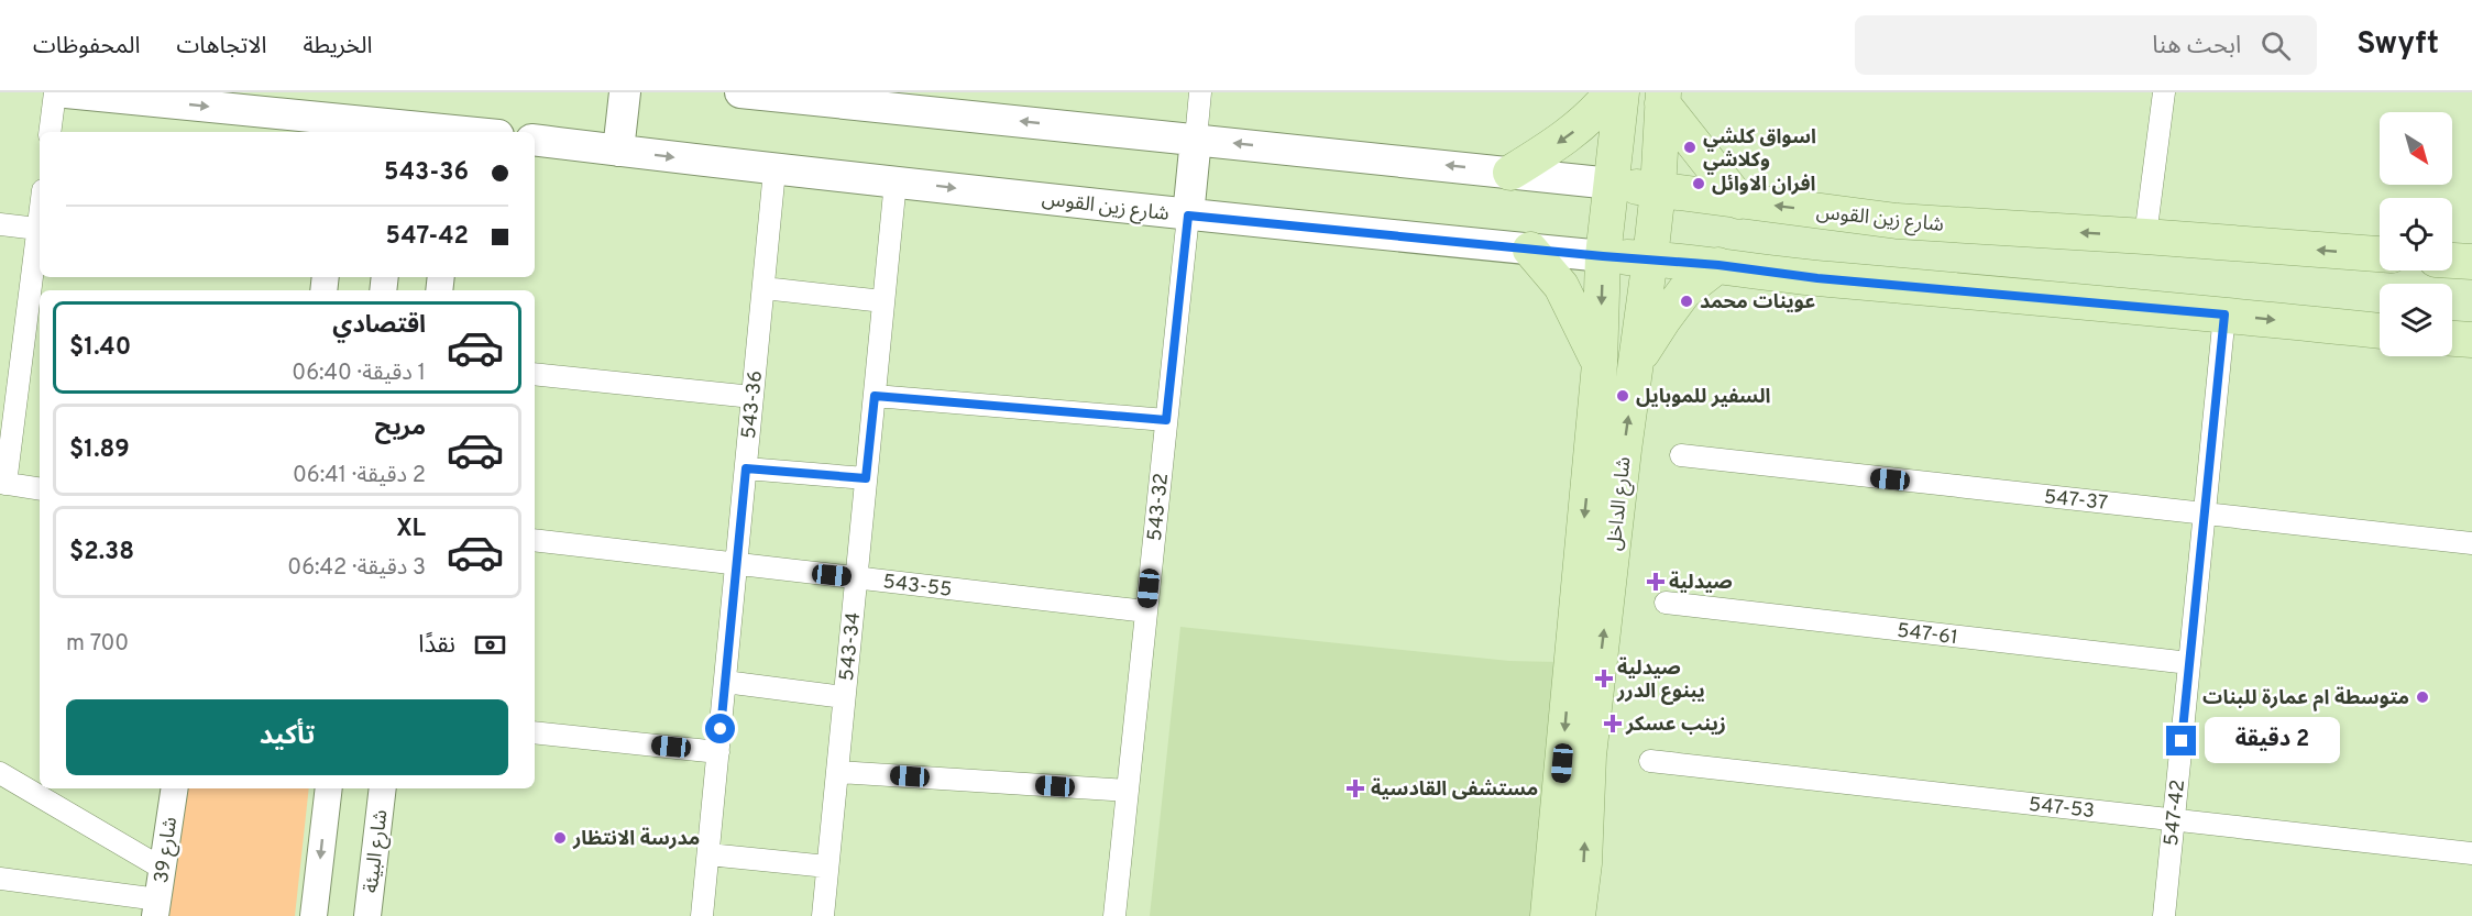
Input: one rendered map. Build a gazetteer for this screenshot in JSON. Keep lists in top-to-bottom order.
{
  "streets": {
    "main road": ["شارع زين القوس", "شارع الداخل"],
    "street": [
      "543-36",
      "547-37",
      "543-32",
      "543-55",
      "547-61",
      "543-34",
      "547-53",
      "547-42",
      "شارع 39",
      "شارع البيئة"
    ]
  },
  "crossings": [
    ["شارع زين القوس", "543-36"],
    ["شارع زين القوس", "شارع الداخل"],
    ["شارع زين القوس", "543-32"],
    ["شارع زين القوس", "543-34"],
    ["شارع زين القوس", "547-42"],
    ["543-36", "543-55"],
    ["547-37", "547-42"],
    ["543-32", "543-55"],
    ["543-55", "543-34"],
    ["547-61", "547-42"],
    ["547-53", "547-42"]
  ],
  "places": {
    "other": [
      "اسواق كلشي وكلاشي",
      "افران الاوائل",
      "عوينات محمد",
      "السفير للموبايل",
      "متوسطة ام عمارة للبنات",
      "مدرسة الانتظار"
    ],
    "health": [
      "صيدلية",
      "صيدلية يبنوع الدرر",
      "زينب عسكر",
      "مستشفى القادسية"
    ]
  },
  "north": "bottom right",
  "page": {
    "header": "Swyft",
    "search": "ابحث هنا",
    "nav": ["الخريطة", "الاتجاهات", "المحفوظات"],
    "banner": ["543-36", "547-42"],
    "list": [
      {
        "name": "اقتصادي",
        "note": "1 دقيقة · 06:40",
        "value": "$1.40"
      },
      {
        "name": "مريح",
        "note": "2 دقيقة · 06:41",
        "value": "$1.89"
      },
      {
        "name": "XL",
        "note": "3 دقيقة · 06:42",
        "value": "$2.38"
      }
    ],
    "pay": ["نقدًا", "700 m"],
    "buttons": "تأكيد",
    "bubble": "2 دقيقة"
  }
}
